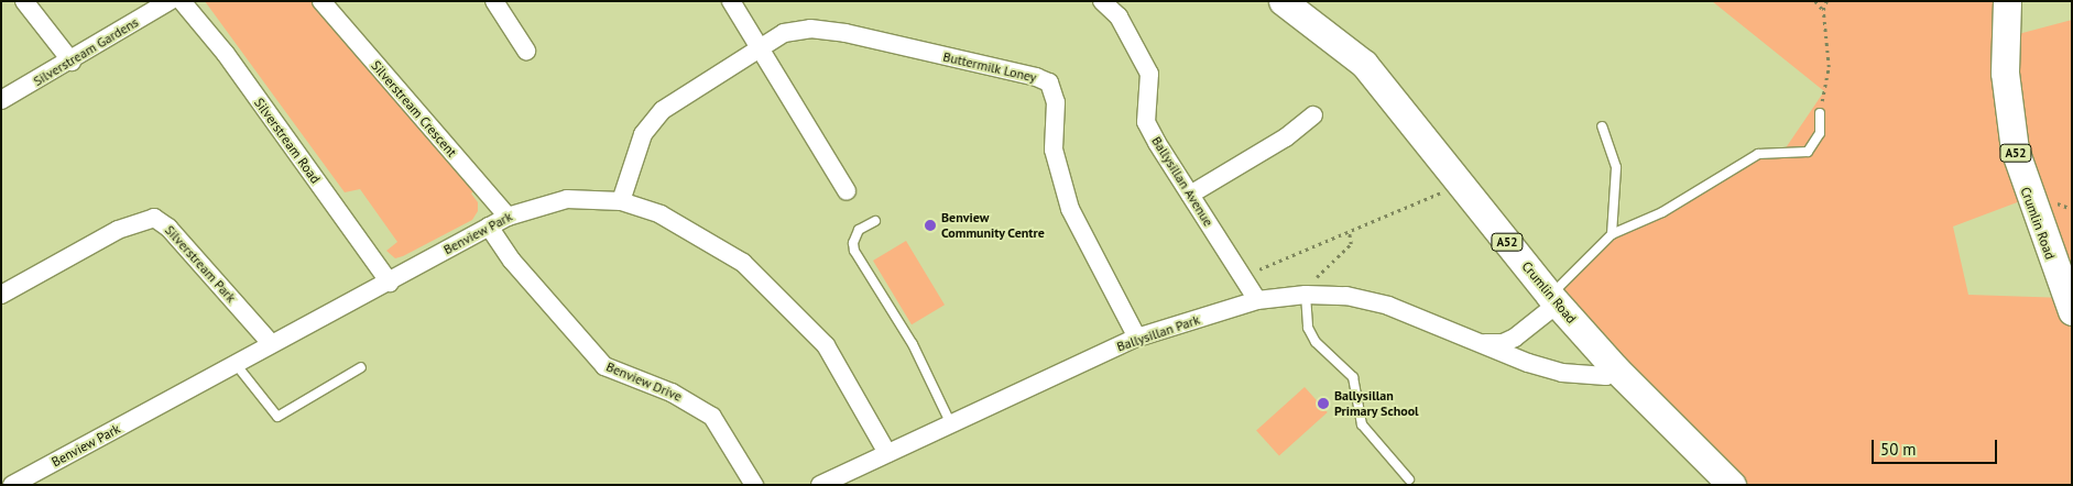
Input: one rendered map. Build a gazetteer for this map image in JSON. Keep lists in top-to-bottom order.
{
  "streets": {
    "main road": ["A52", "Crumlin Road"],
    "street": [
      "Silverstream Gardens",
      "Buttermilk Loney",
      "Silverstream Crescent",
      "Silverstream Road",
      "Ballysillan Avenue",
      "Benview Park",
      "Silverstream Park",
      "Ballysillan Park",
      "Benview Drive"
    ]
  },
  "crossings": [
    ["Buttermilk Loney", "Benview Park"],
    ["Buttermilk Loney", "Ballysillan Park"],
    ["Silverstream Crescent", "Benview Park"],
    ["Silverstream Road", "Benview Park"],
    ["Ballysillan Avenue", "Ballysillan Park"],
    ["Crumlin Road", "Ballysillan Park"],
    ["Benview Park", "Silverstream Park"],
    ["Benview Park", "Ballysillan Park"],
    ["Benview Park", "Benview Drive"]
  ],
  "places": ["Benview Community Centre", "Ballysillan Primary School"],
  "scale_bar": "50 m"
}
